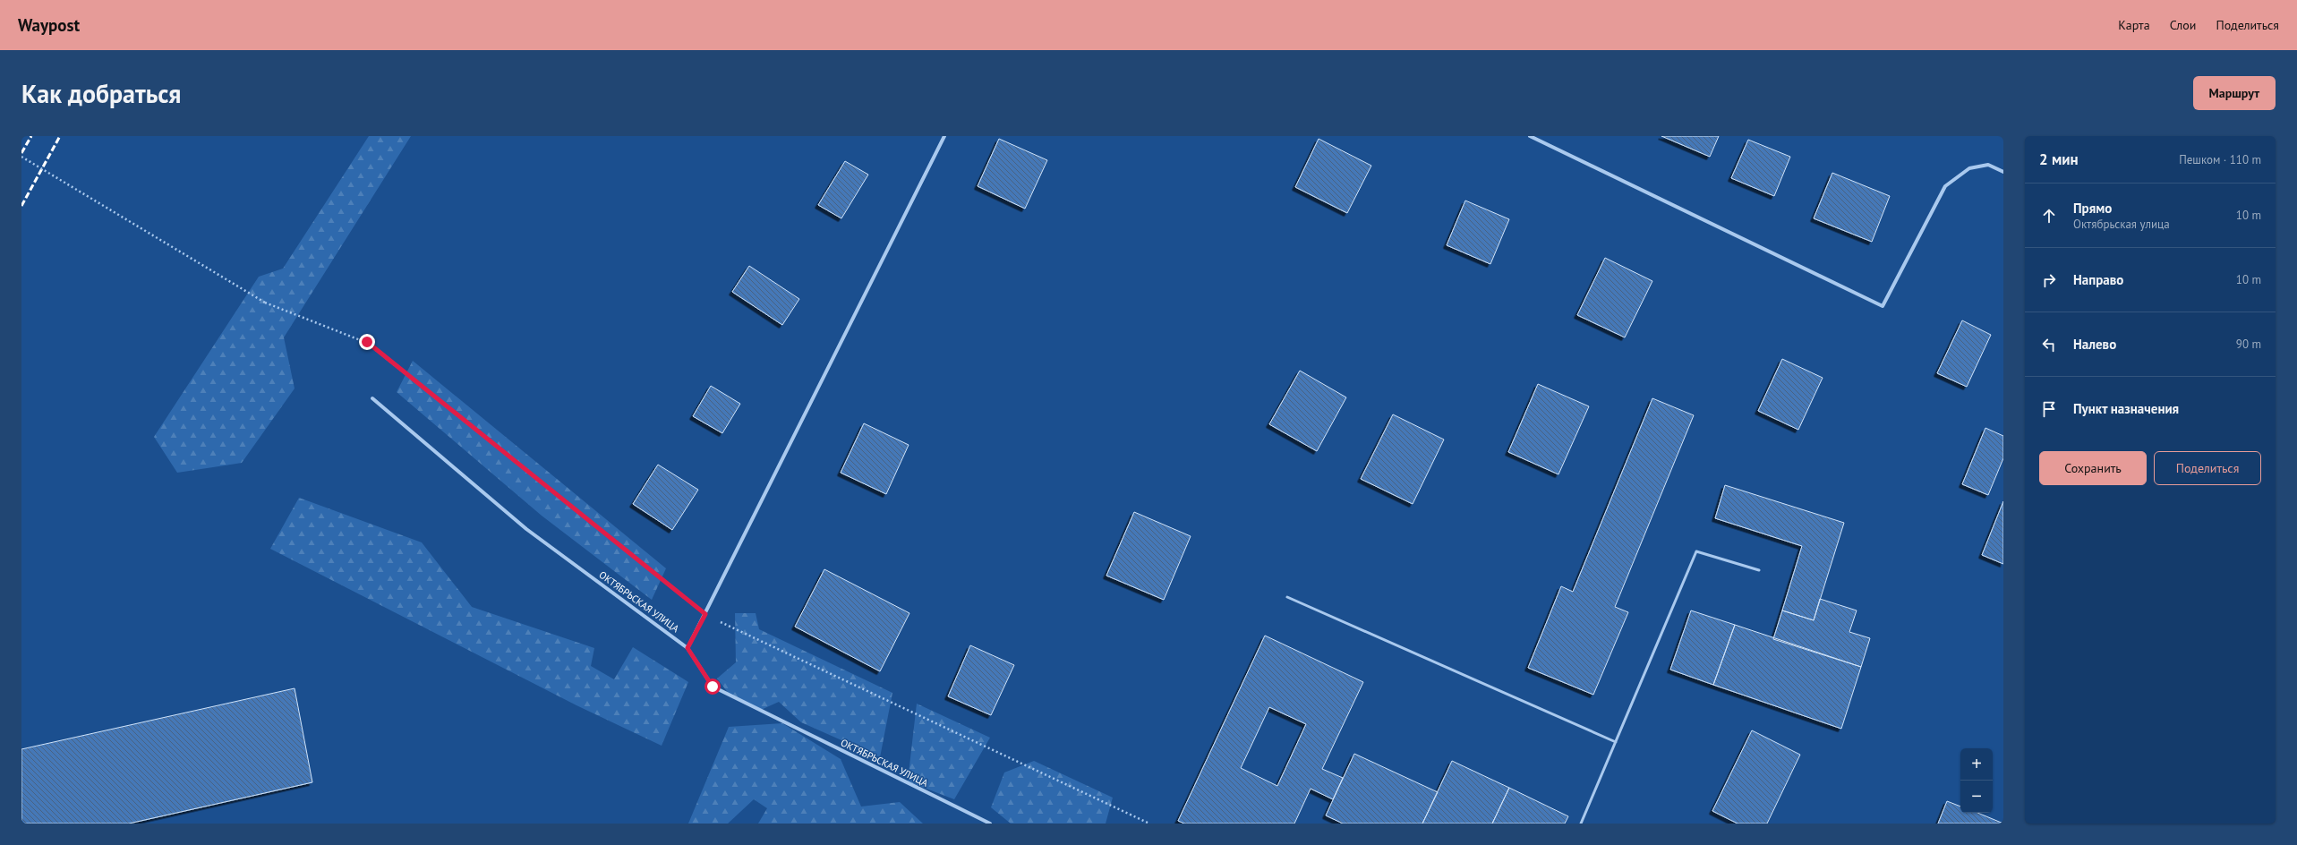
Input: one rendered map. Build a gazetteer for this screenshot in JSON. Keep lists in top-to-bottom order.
{
  "streets": {
    "street": ["ОКТЯБРЬСКАЯ УЛИЦА"]
  },
  "page": {
    "header": "Waypost",
    "nav": ["Карта", "Слои", "Поделиться"],
    "buttons": [
      "Маршрут",
      ["Сохранить", "Поделиться"]
    ],
    "title": "Как добраться",
    "heading": ["2 мин", "Пешком · 110 m"],
    "list": [
      ["Прямо", "Октябрьская улица", "10 m"],
      ["Направо", "10 m"],
      ["Налево", "90 m"],
      "Пункт назначения"
    ],
    "map_buttons": ["+", "−"]
  }
}
